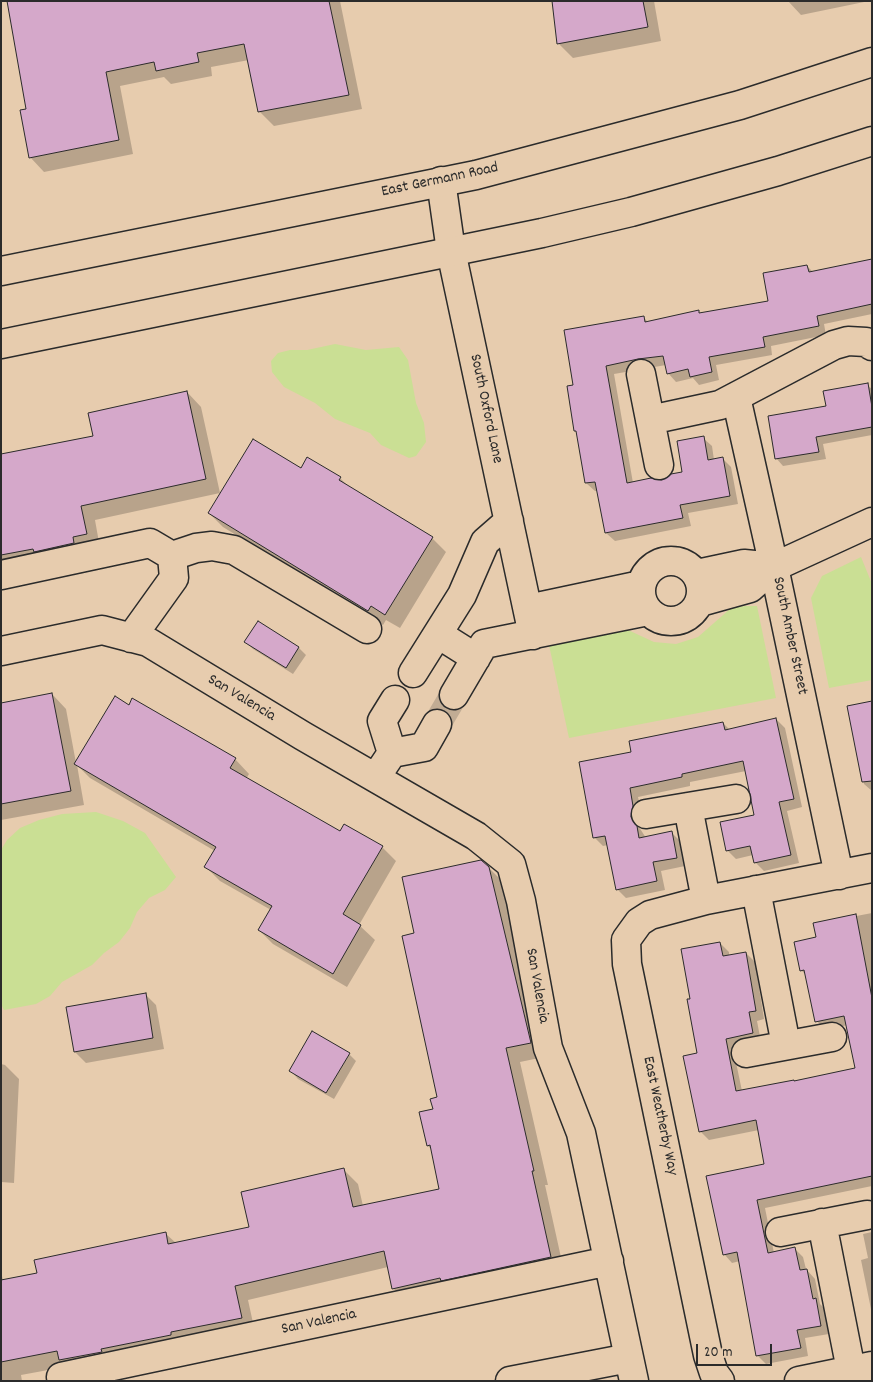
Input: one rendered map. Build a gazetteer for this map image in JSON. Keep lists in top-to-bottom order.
{
  "streets": {
    "street": [
      "East Germann Road",
      "South Oxford Lane",
      "South Amber Street",
      "San Valencia",
      "East Weatherby Way"
    ]
  },
  "crossings": [
    ["East Germann Road", "South Oxford Lane"],
    ["South Amber Street", "East Weatherby Way"]
  ],
  "scale_bar": "20 m"
}
